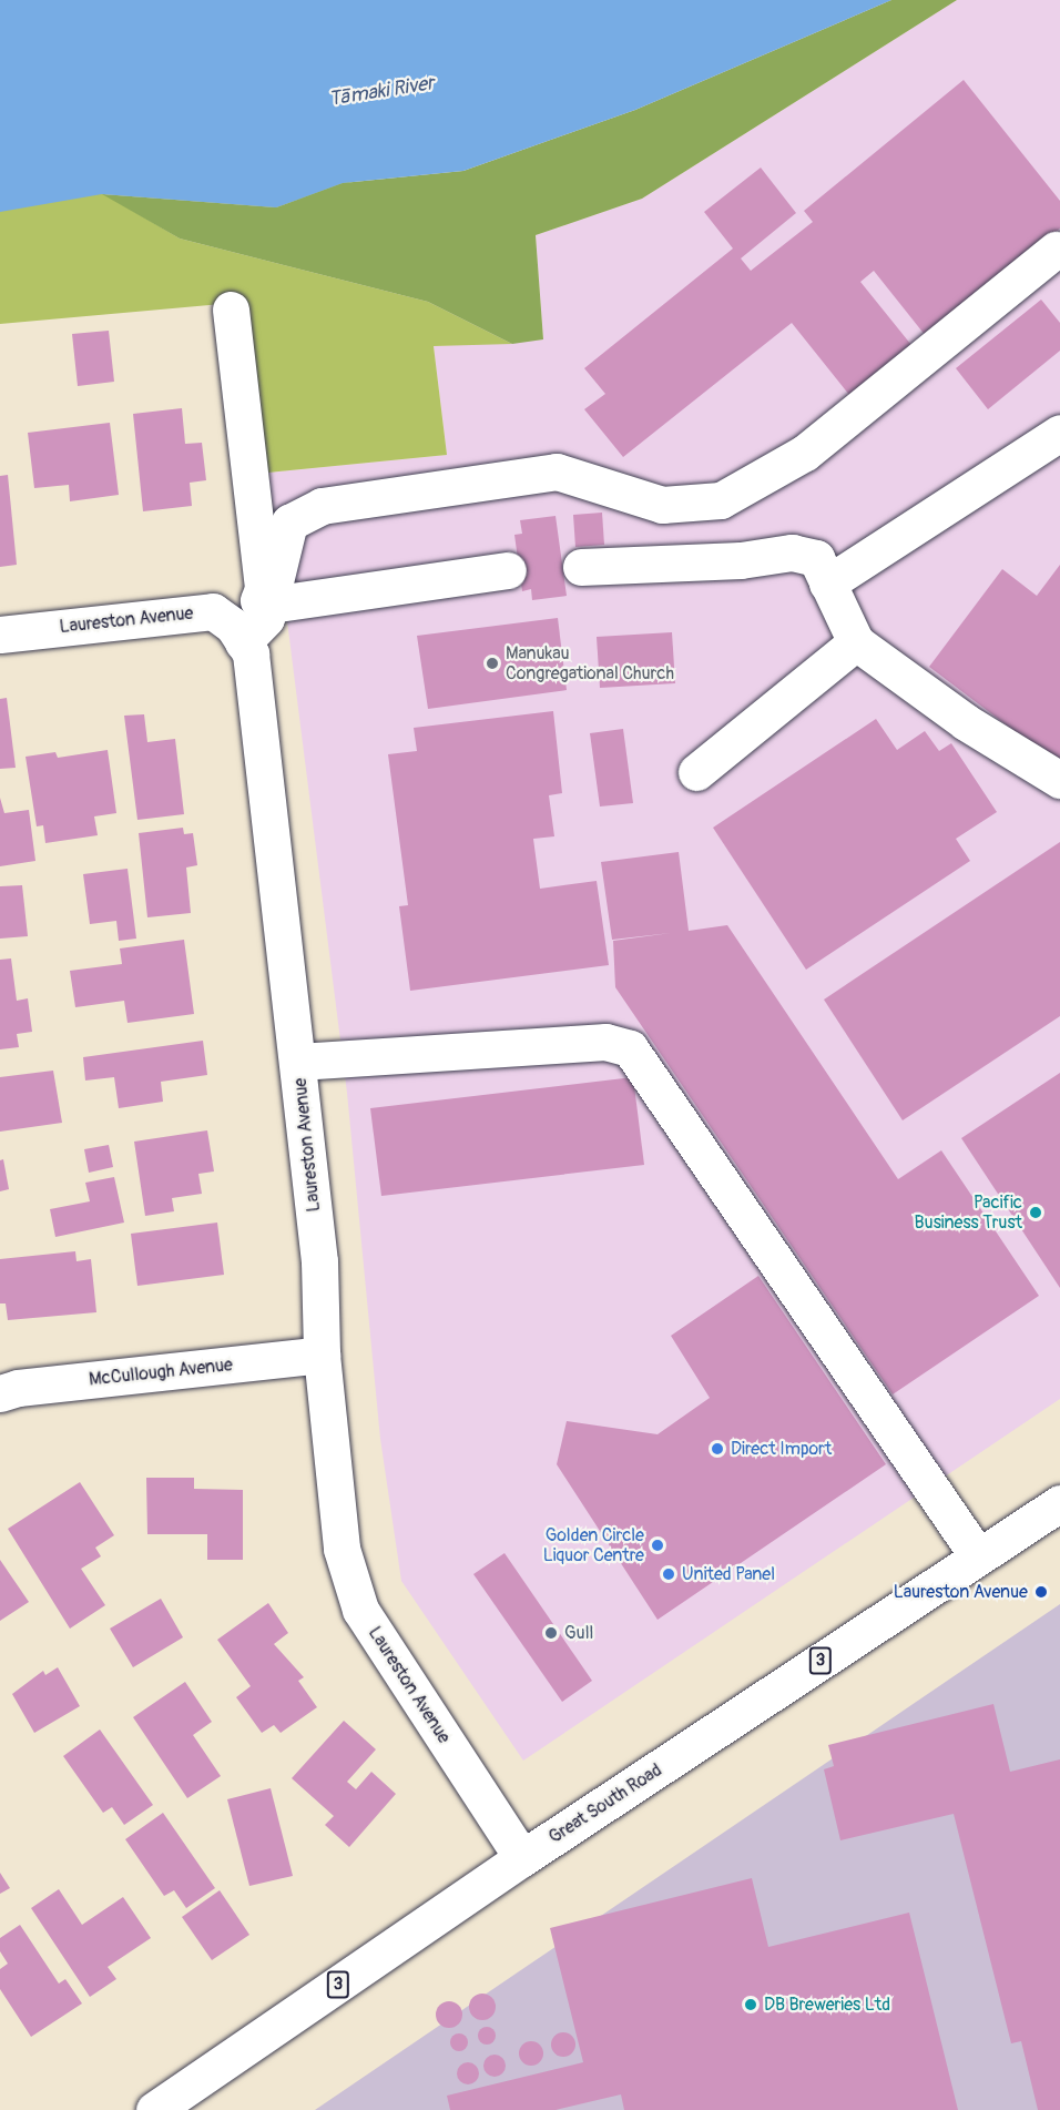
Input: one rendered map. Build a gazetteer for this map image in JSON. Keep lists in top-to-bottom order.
{
  "streets": {
    "street": [
      "Laureston Avenue",
      "McCullough Avenue",
      "3",
      "Great South Road"
    ]
  },
  "crossings": [
    ["Laureston Avenue", "McCullough Avenue"],
    ["Laureston Avenue", "Great South Road"]
  ],
  "water": ["Tāmaki River"],
  "places": [
    "Manukau Congregational Church",
    "Pacific Business Trust",
    "Direct Import",
    "Golden Circle Liquor Centre",
    "United Panel",
    "Laureston Avenue",
    "Gull",
    "DB Breweries Ltd"
  ]
}
